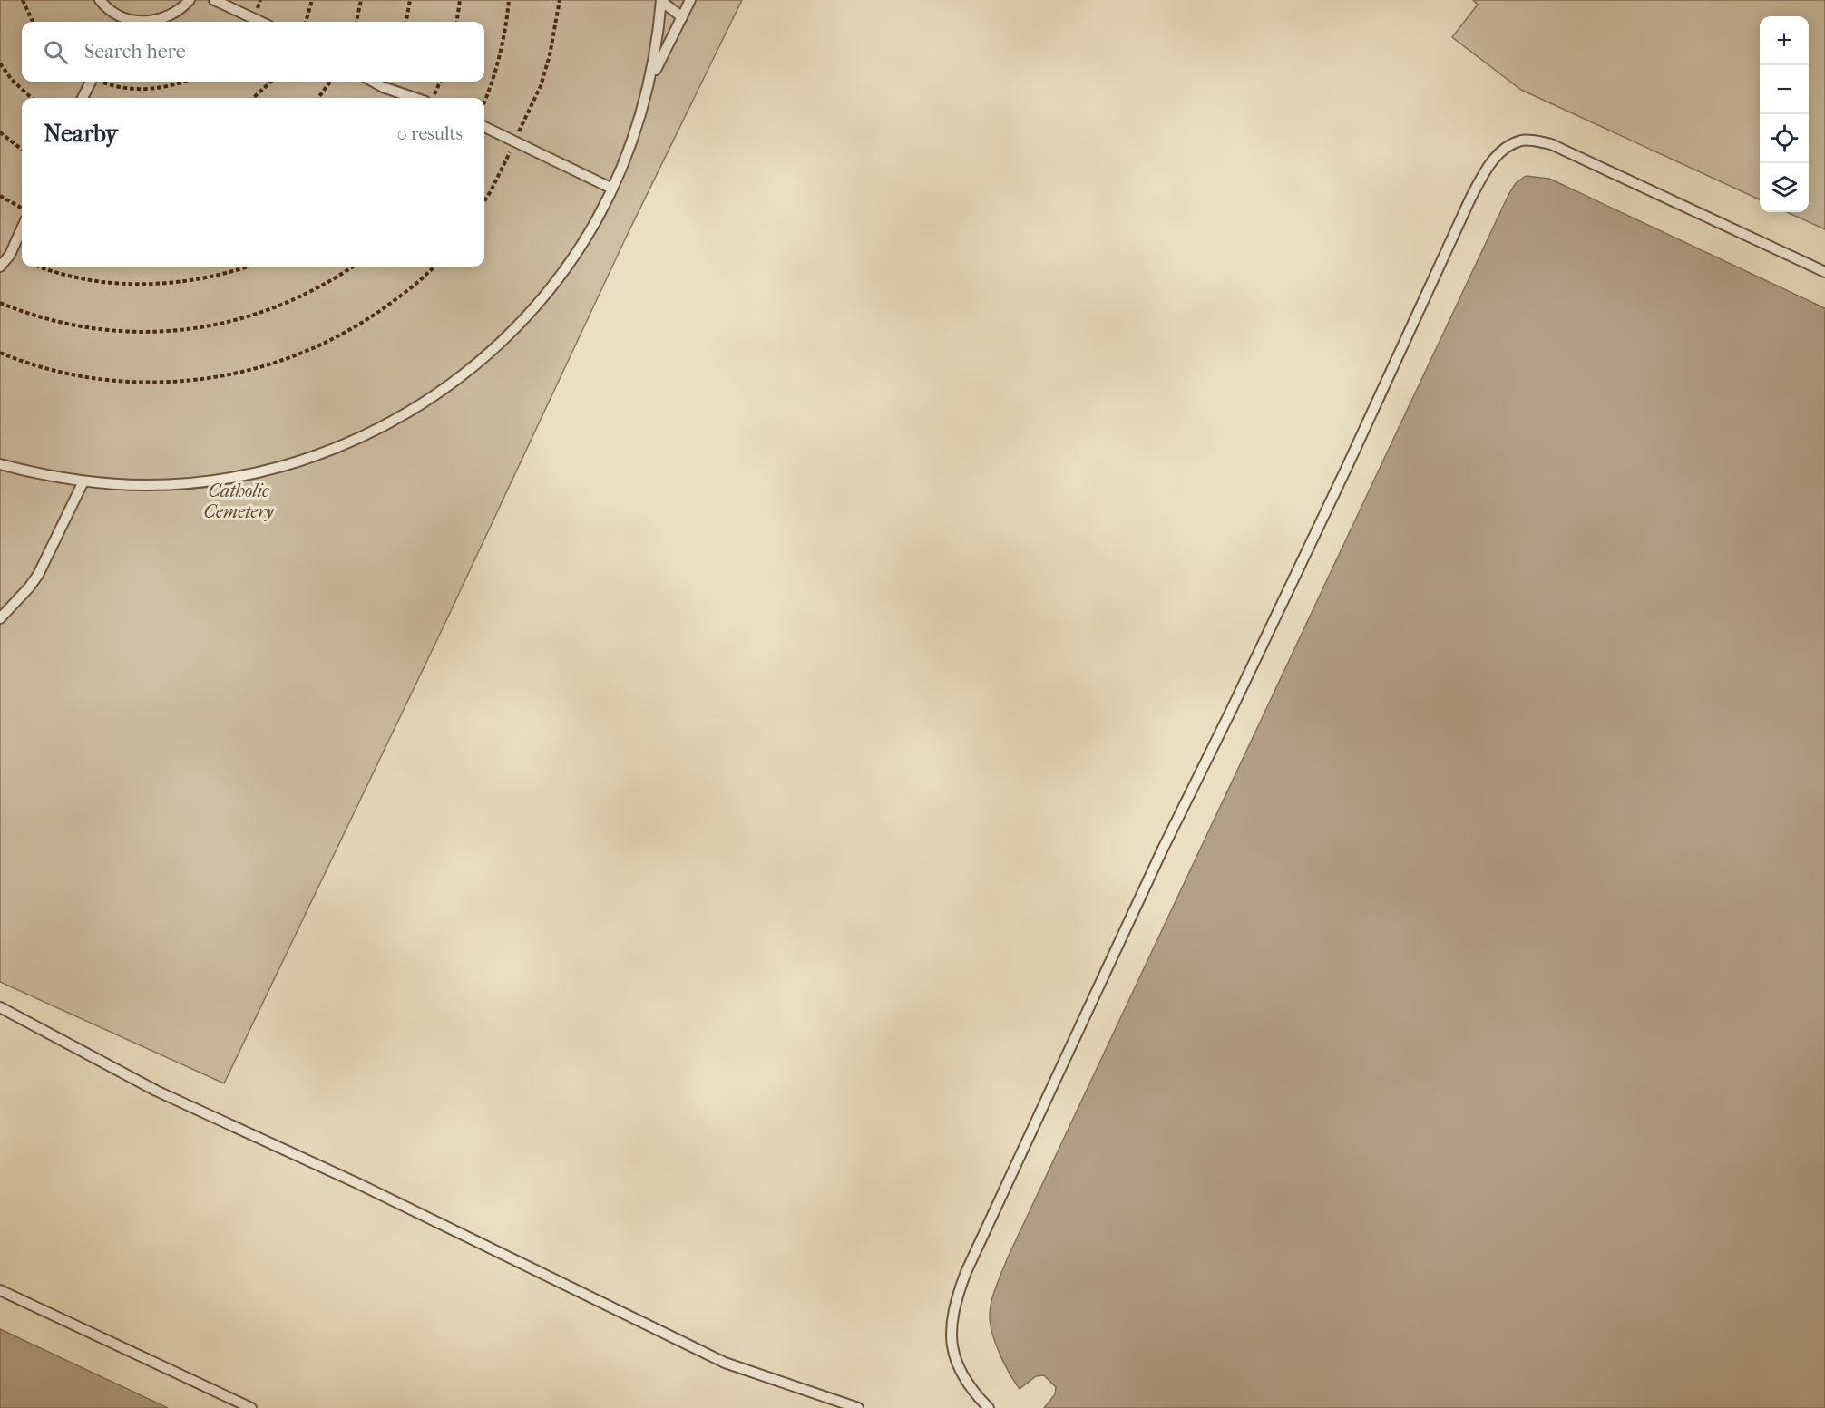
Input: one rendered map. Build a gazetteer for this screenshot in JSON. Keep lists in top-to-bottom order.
{
  "parks": ["Catholic Cemetery"],
  "page": {
    "map_buttons": ["+", "−"],
    "search": "Search here",
    "heading": ["Nearby", "0 results"]
  }
}
